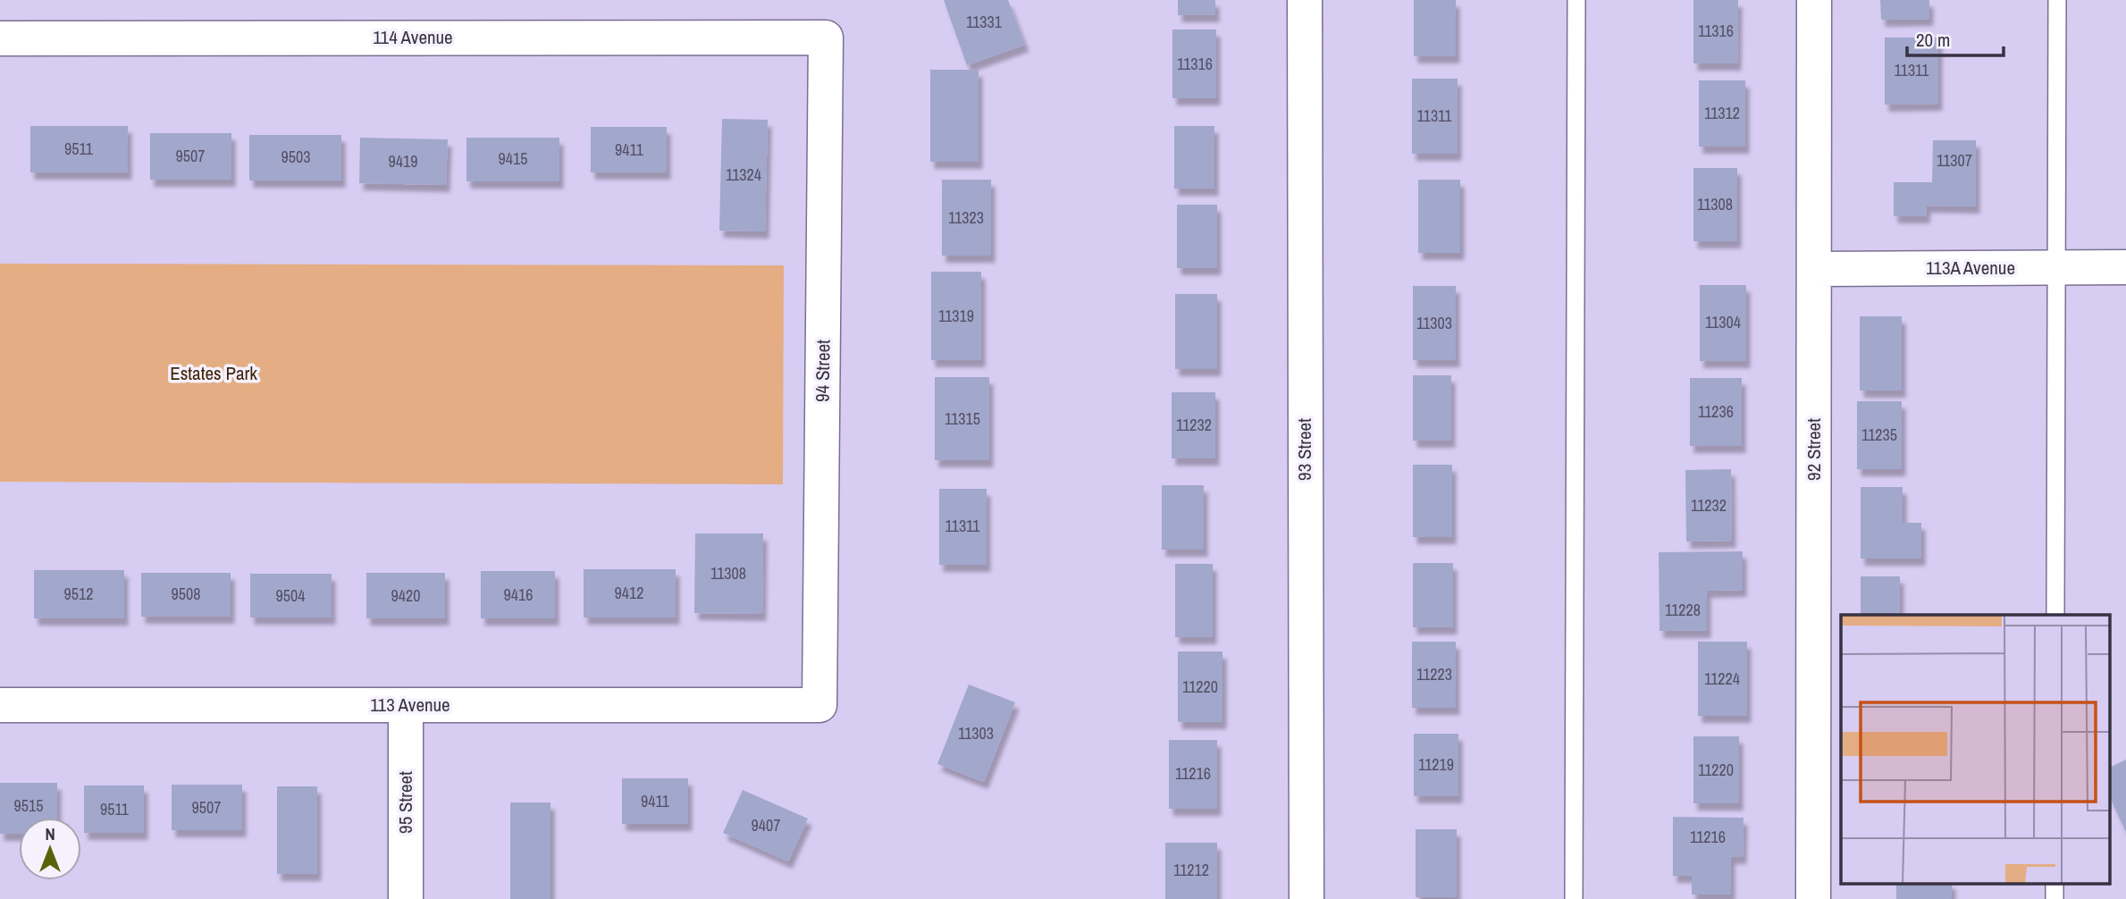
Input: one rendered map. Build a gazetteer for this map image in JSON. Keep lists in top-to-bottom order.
{
  "streets": {
    "street": [
      "114 Avenue",
      "113A Avenue",
      "94 Street",
      "93 Street",
      "92 Street",
      "113 Avenue",
      "95 Street"
    ]
  },
  "crossings": [
    ["114 Avenue", "94 Street"],
    ["113A Avenue", "92 Street"],
    ["94 Street", "113 Avenue"],
    ["113 Avenue", "95 Street"]
  ],
  "parks": ["Estates Park"],
  "house_numbers": [
    "11331",
    "11316",
    "11316",
    "11311",
    "11312",
    "11311",
    "9511",
    "9411",
    "9507",
    "9503",
    "9415",
    "11307",
    "9419",
    "11324",
    "11308",
    "11323",
    "11319",
    "11304",
    "11303",
    "11236",
    "11315",
    "11232",
    "11235",
    "11232",
    "11311",
    "11308",
    "9412",
    "9512",
    "9508",
    "9416",
    "9504",
    "9420",
    "11228",
    "11223",
    "11224",
    "11220",
    "11303",
    "11219",
    "11220",
    "11216",
    "9411",
    "9515",
    "9507",
    "9511",
    "9407",
    "11216",
    "11212"
  ],
  "scale_bar": "20 m",
  "north": "top"
}
